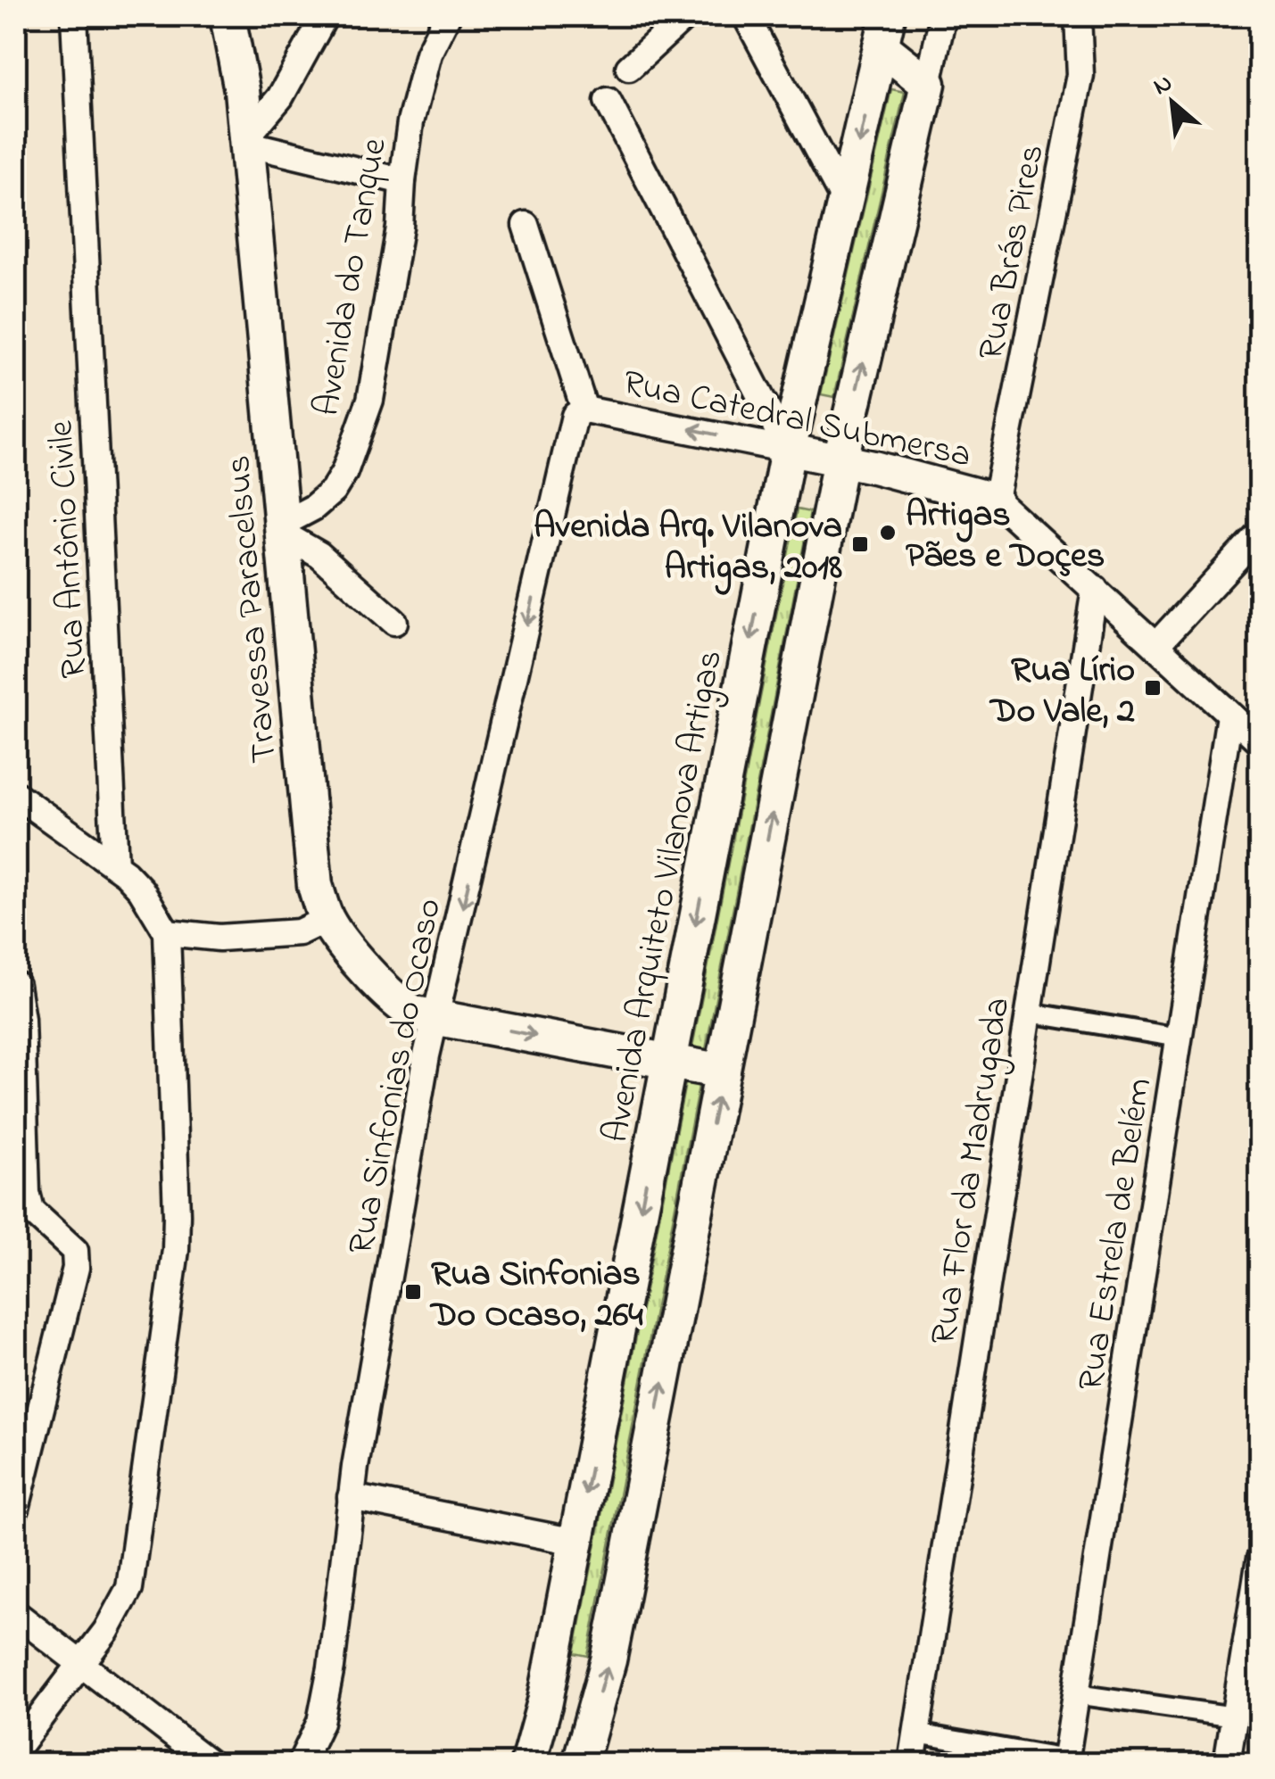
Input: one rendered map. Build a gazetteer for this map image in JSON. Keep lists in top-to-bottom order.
{
  "streets": {
    "main road": ["Travessa Paracelsus", "Avenida Arquiteto Vilanova Artigas"],
    "street": [
      "Rua Brás Pires",
      "Avenida do Tanque",
      "Rua Catedral Submersa",
      "Rua Antônio Civile",
      "Rua Sinfonias do Ocaso",
      "Rua Flor da Madrugada",
      "Rua Estrela de Belém"
    ]
  },
  "crossings": [
    ["Rua Brás Pires", "Rua Catedral Submersa"],
    ["Avenida do Tanque", "Travessa Paracelsus"],
    ["Rua Catedral Submersa", "Avenida Arquiteto Vilanova Artigas"],
    ["Rua Catedral Submersa", "Rua Sinfonias do Ocaso"],
    ["Travessa Paracelsus", "Avenida Arquiteto Vilanova Artigas"],
    ["Travessa Paracelsus", "Rua Sinfonias do Ocaso"]
  ],
  "one_way": ["Rua Catedral Submersa", "Rua Sinfonias do Ocaso"],
  "places": {
    "other": ["Artigas Pães e Doçes"],
    "transit": ["Avenida Arq. Vilanova Artigas, 2018", "Rua Lírio Do Vale, 2", "Rua Sinfonias Do Ocaso, 264"]
  },
  "north": "top left"
}
